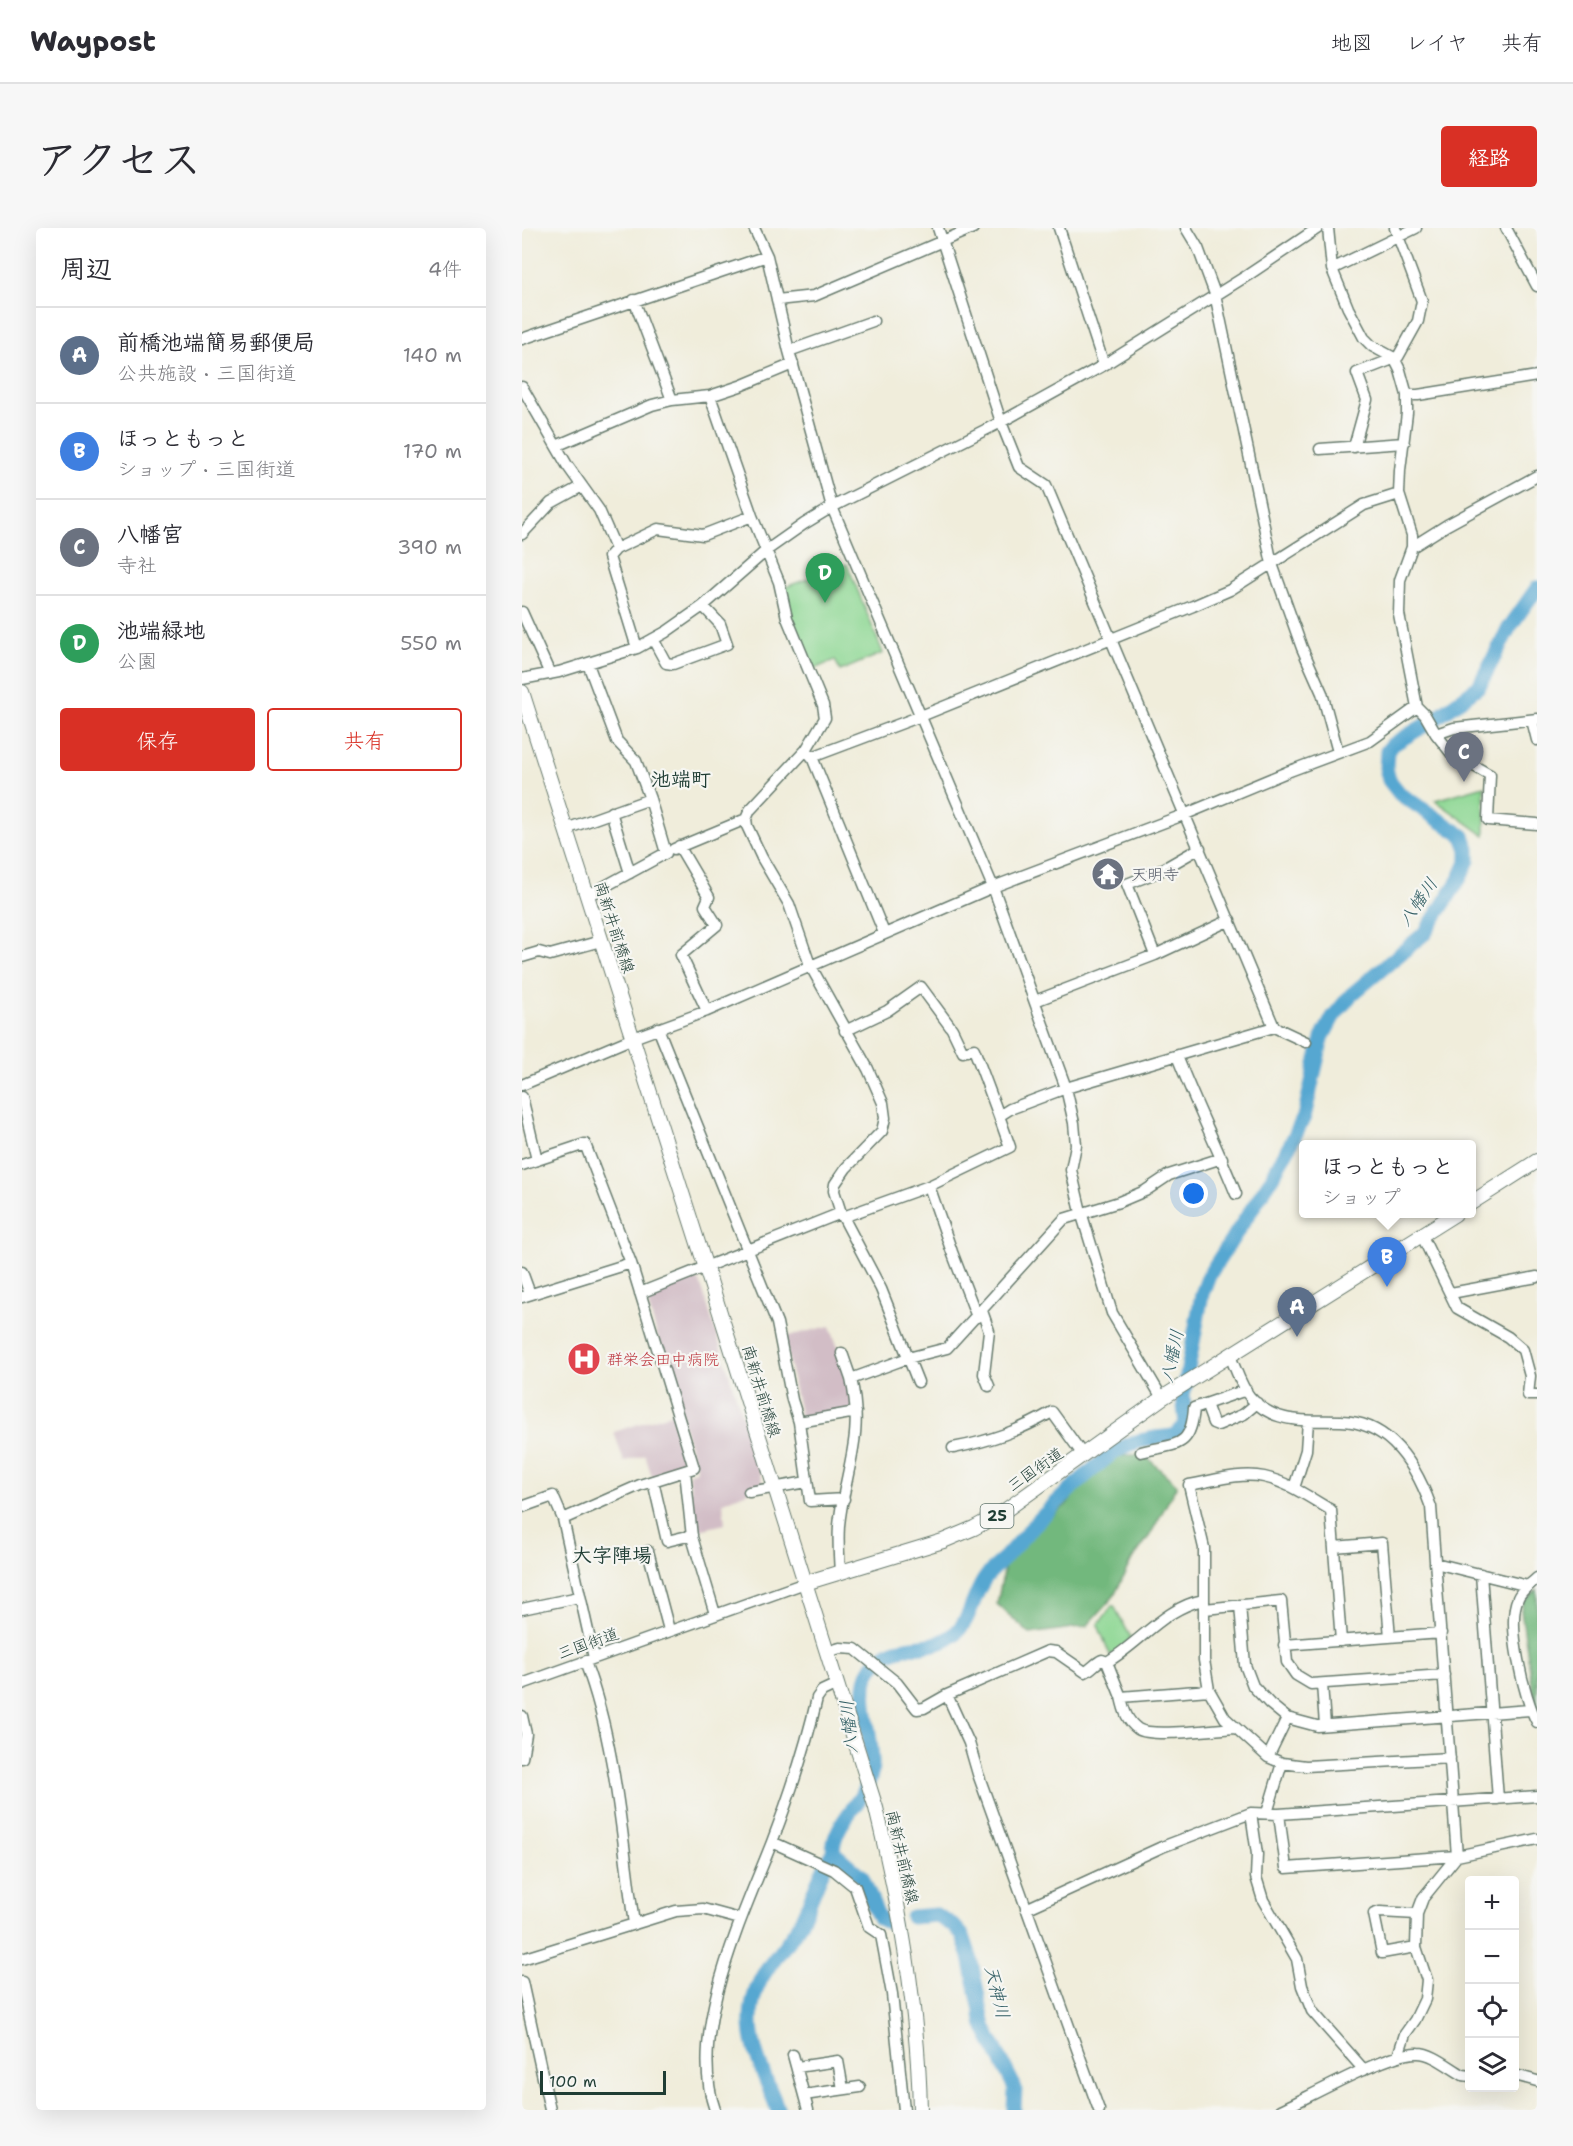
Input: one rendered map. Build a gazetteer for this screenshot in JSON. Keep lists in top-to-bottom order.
{
  "streets": {
    "main road": ["南新井前橋線", "三国街道", "25"]
  },
  "crossings": [
    ["南新井前橋線", "三国街道"]
  ],
  "districts": ["池端町", "大字陣場"],
  "water": ["八幡川", "天神川"],
  "places": {
    "temple": ["天明寺"],
    "hospital": ["群栄会田中病院"]
  },
  "scale_bar": "100 m",
  "page": {
    "header": "Waypost",
    "nav": ["地図", "レイヤ", "共有"],
    "title": "アクセス",
    "buttons": [
      "経路",
      ["保存", "共有"]
    ],
    "heading": ["周辺", "4件"],
    "list": [
      {
        "mark": "A",
        "name": "前橋池端簡易郵便局",
        "note": "公共施設 · 三国街道",
        "value": "140 m"
      },
      {
        "mark": "B",
        "name": "ほっともっと",
        "note": "ショップ · 三国街道",
        "value": "170 m"
      },
      {
        "mark": "C",
        "name": "八幡宮",
        "note": "寺社",
        "value": "390 m"
      },
      {
        "mark": "D",
        "name": "池端緑地",
        "note": "公園",
        "value": "550 m"
      }
    ],
    "pins": [
      "D",
      "C",
      "B",
      "A"
    ],
    "popup": ["ほっともっと", "ショップ"],
    "map_buttons": ["+", "−"],
    "scale": "100 m"
  }
}
